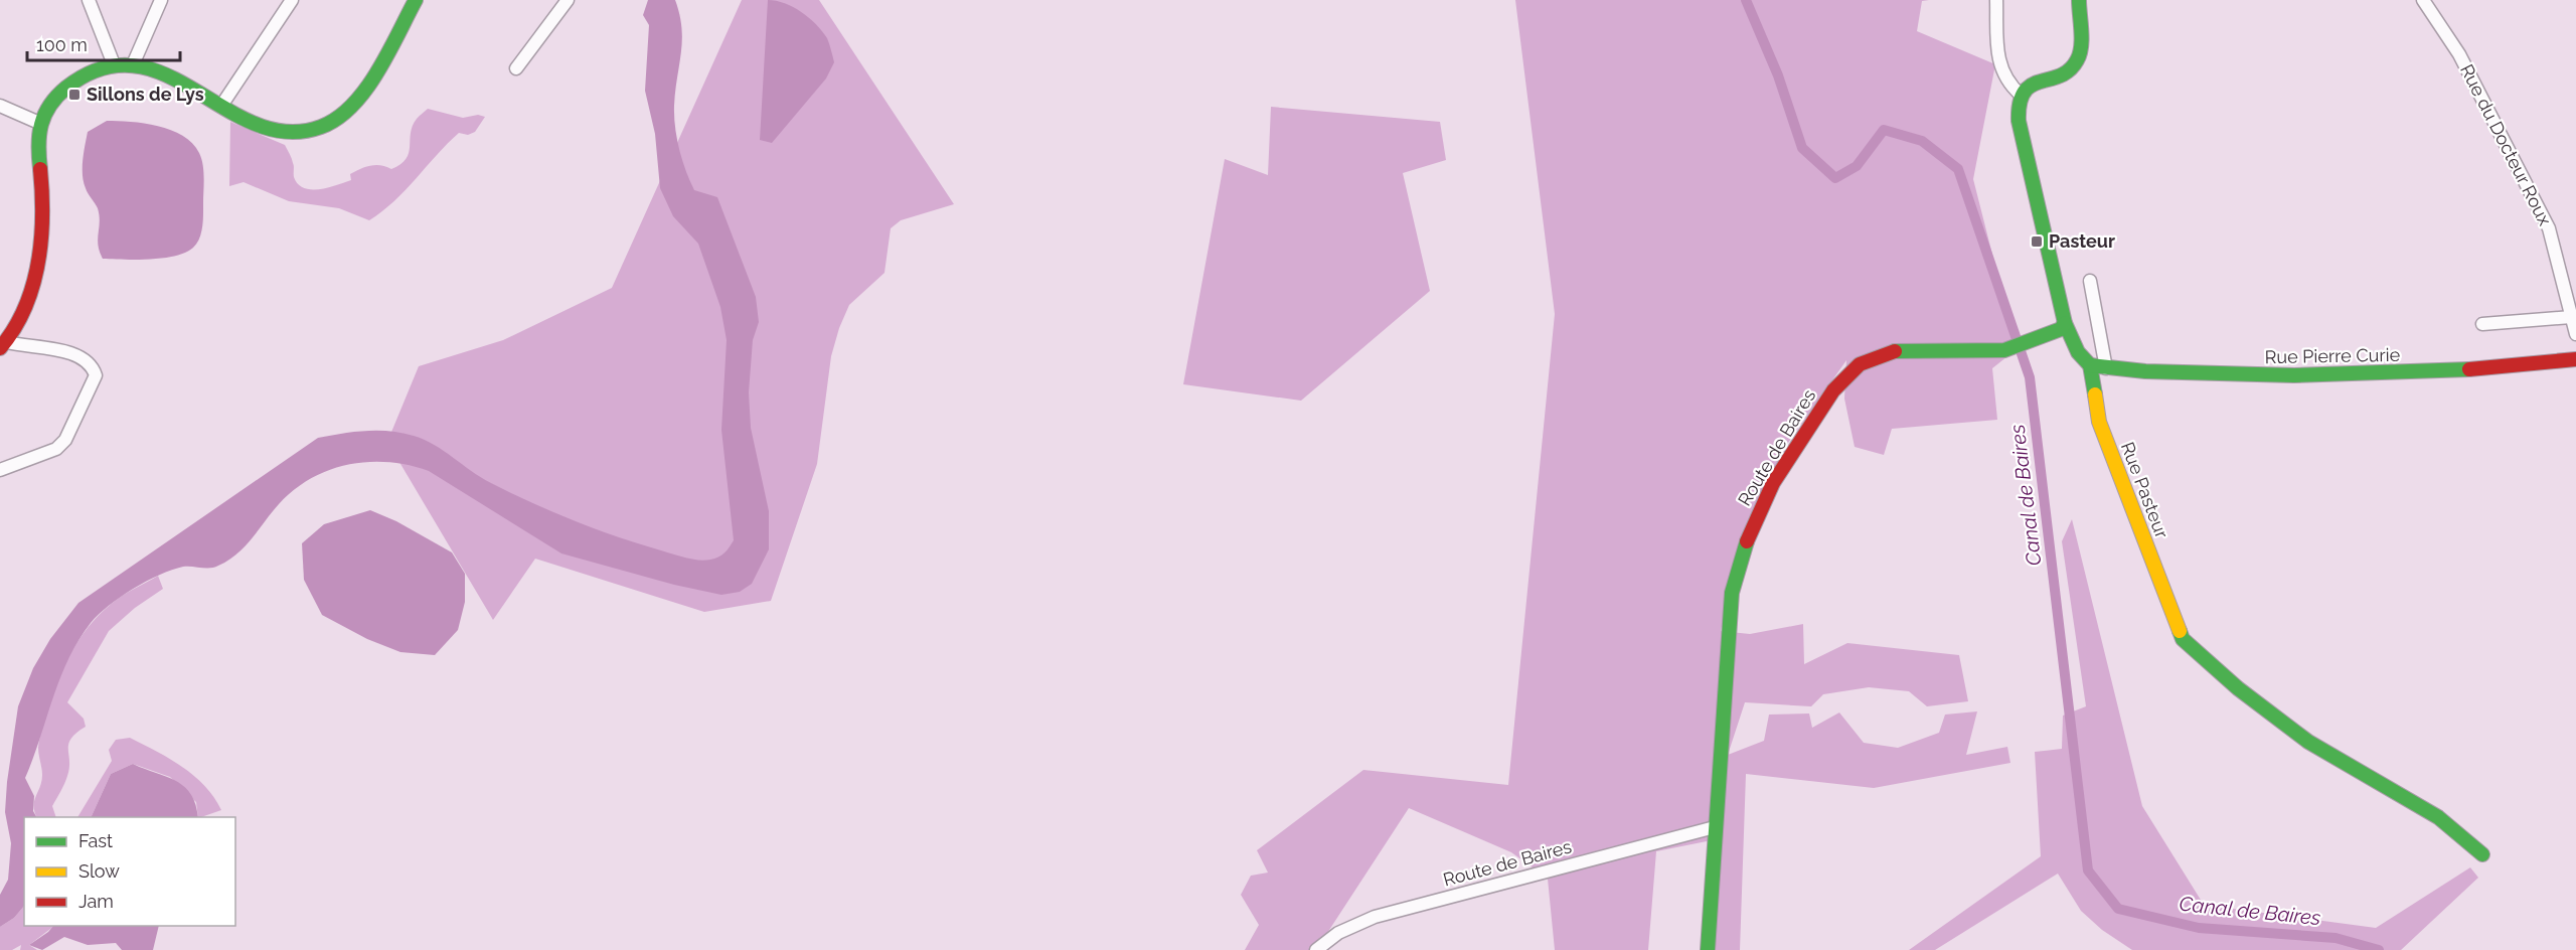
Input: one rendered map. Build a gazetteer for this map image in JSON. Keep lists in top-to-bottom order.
{
  "streets": {
    "street": [
      "Rue du Docteur Roux",
      "Rue Pierre Curie",
      "Route de Baires",
      "Rue Pasteur"
    ]
  },
  "crossings": [
    ["Rue Pierre Curie", "Rue Pasteur"],
    ["Route de Baires", "Rue Pasteur"]
  ],
  "water": ["Canal de Baires"],
  "places": {
    "transit": ["Sillons de Lys", "Pasteur"]
  },
  "legend": ["Fast", "Slow", "Jam"],
  "scale_bar": "100 m"
}
